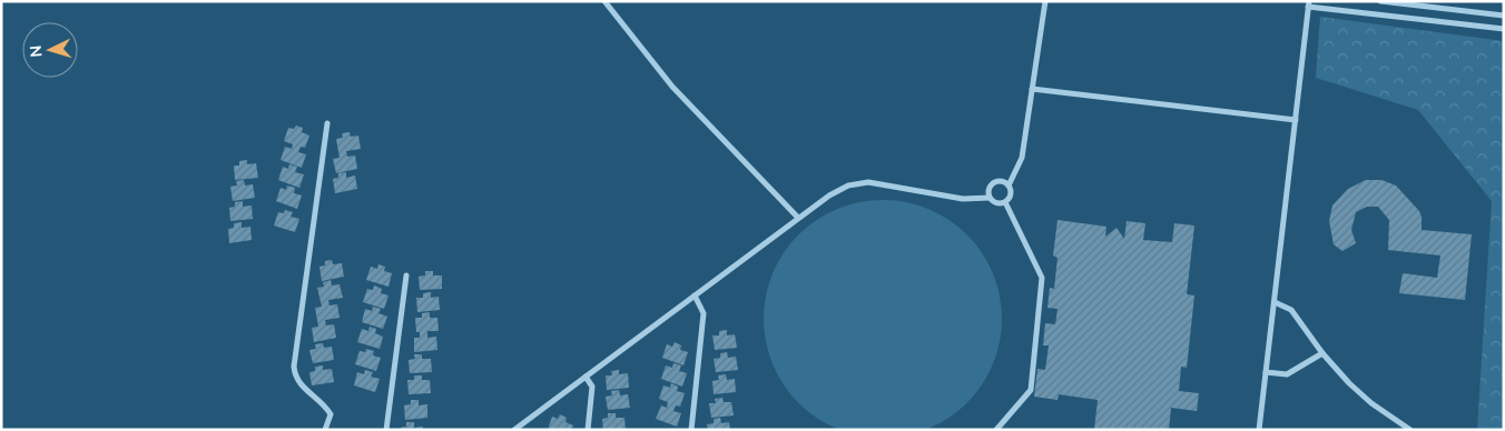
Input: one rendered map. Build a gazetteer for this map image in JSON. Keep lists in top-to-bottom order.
{
  "north": "left"
}
